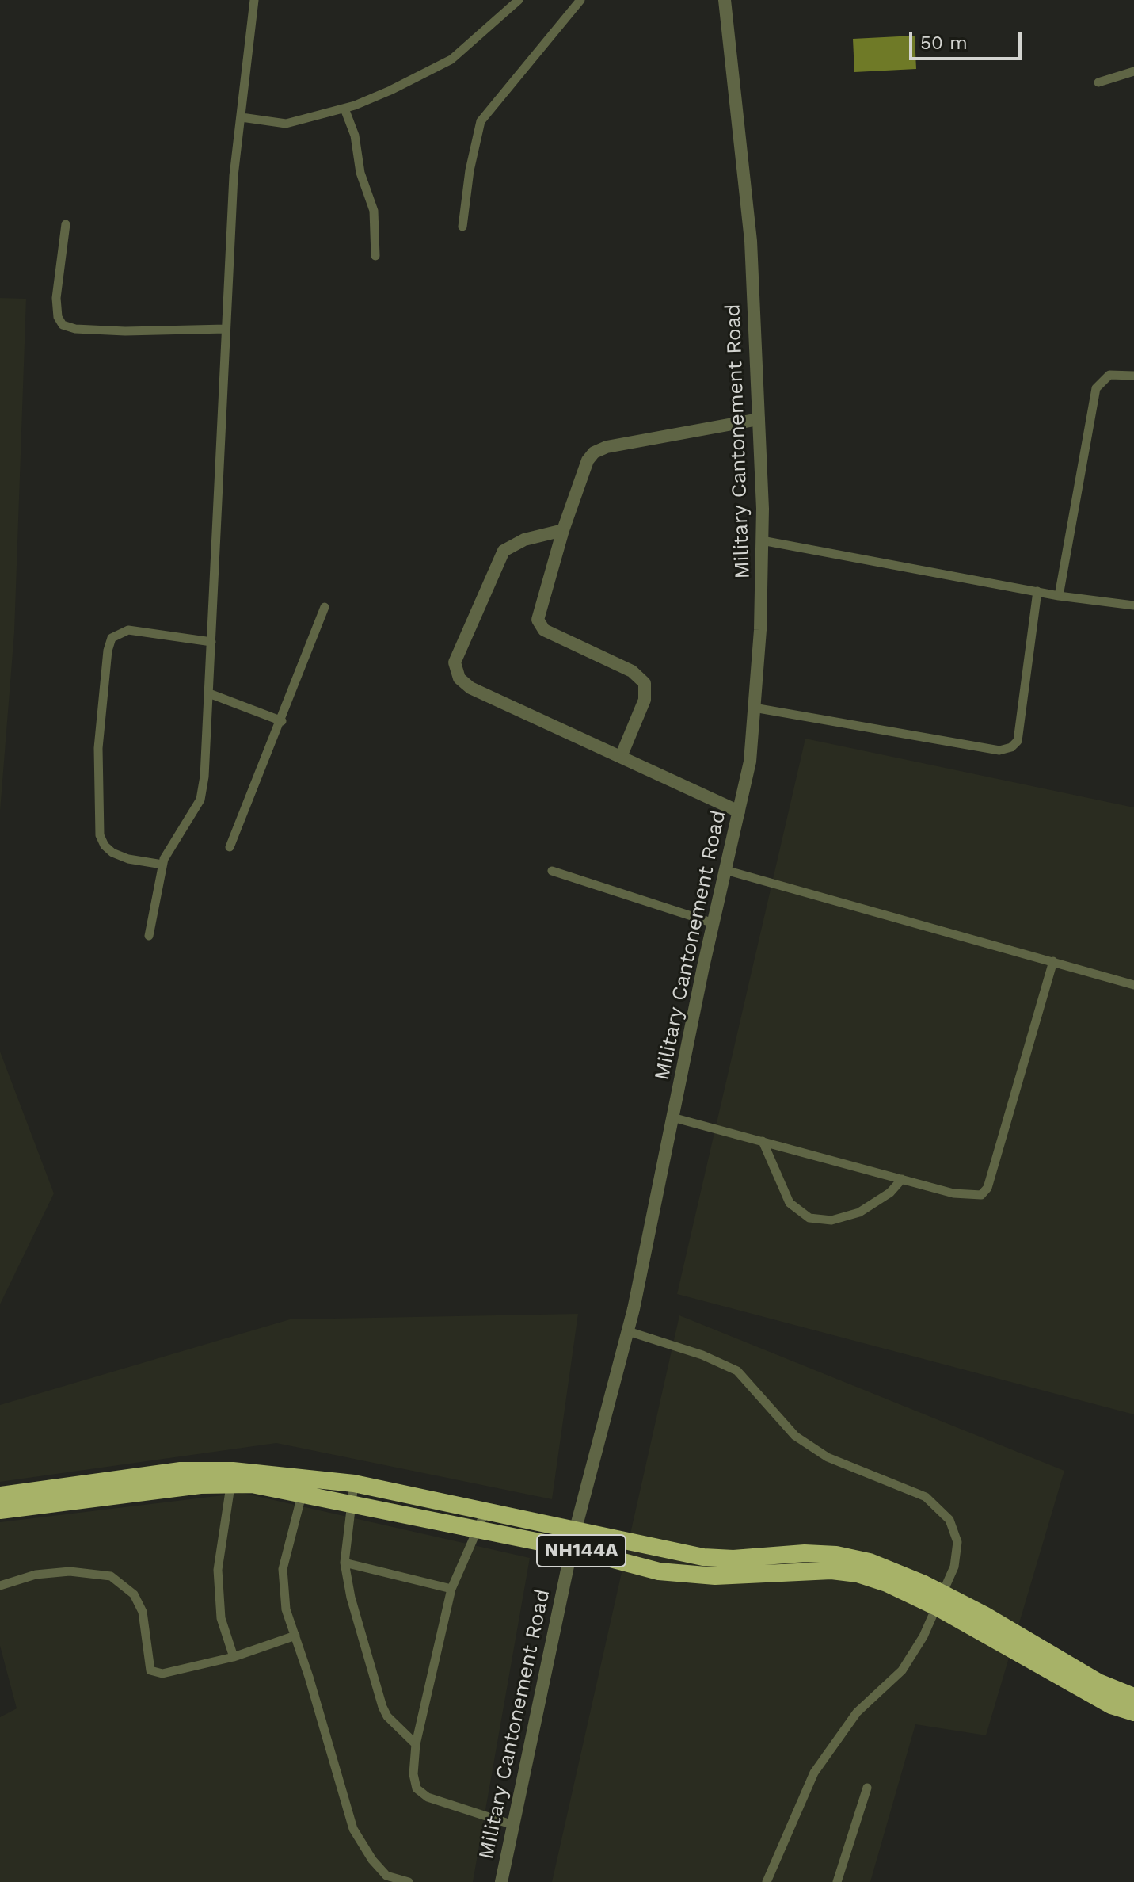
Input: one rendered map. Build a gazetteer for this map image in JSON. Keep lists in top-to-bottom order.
{
  "streets": {
    "highway": ["NH144A"],
    "street": ["Military Cantonement Road"]
  },
  "crossings": [
    ["Military Cantonement Road", "NH144A"]
  ],
  "scale_bar": "50 m"
}
